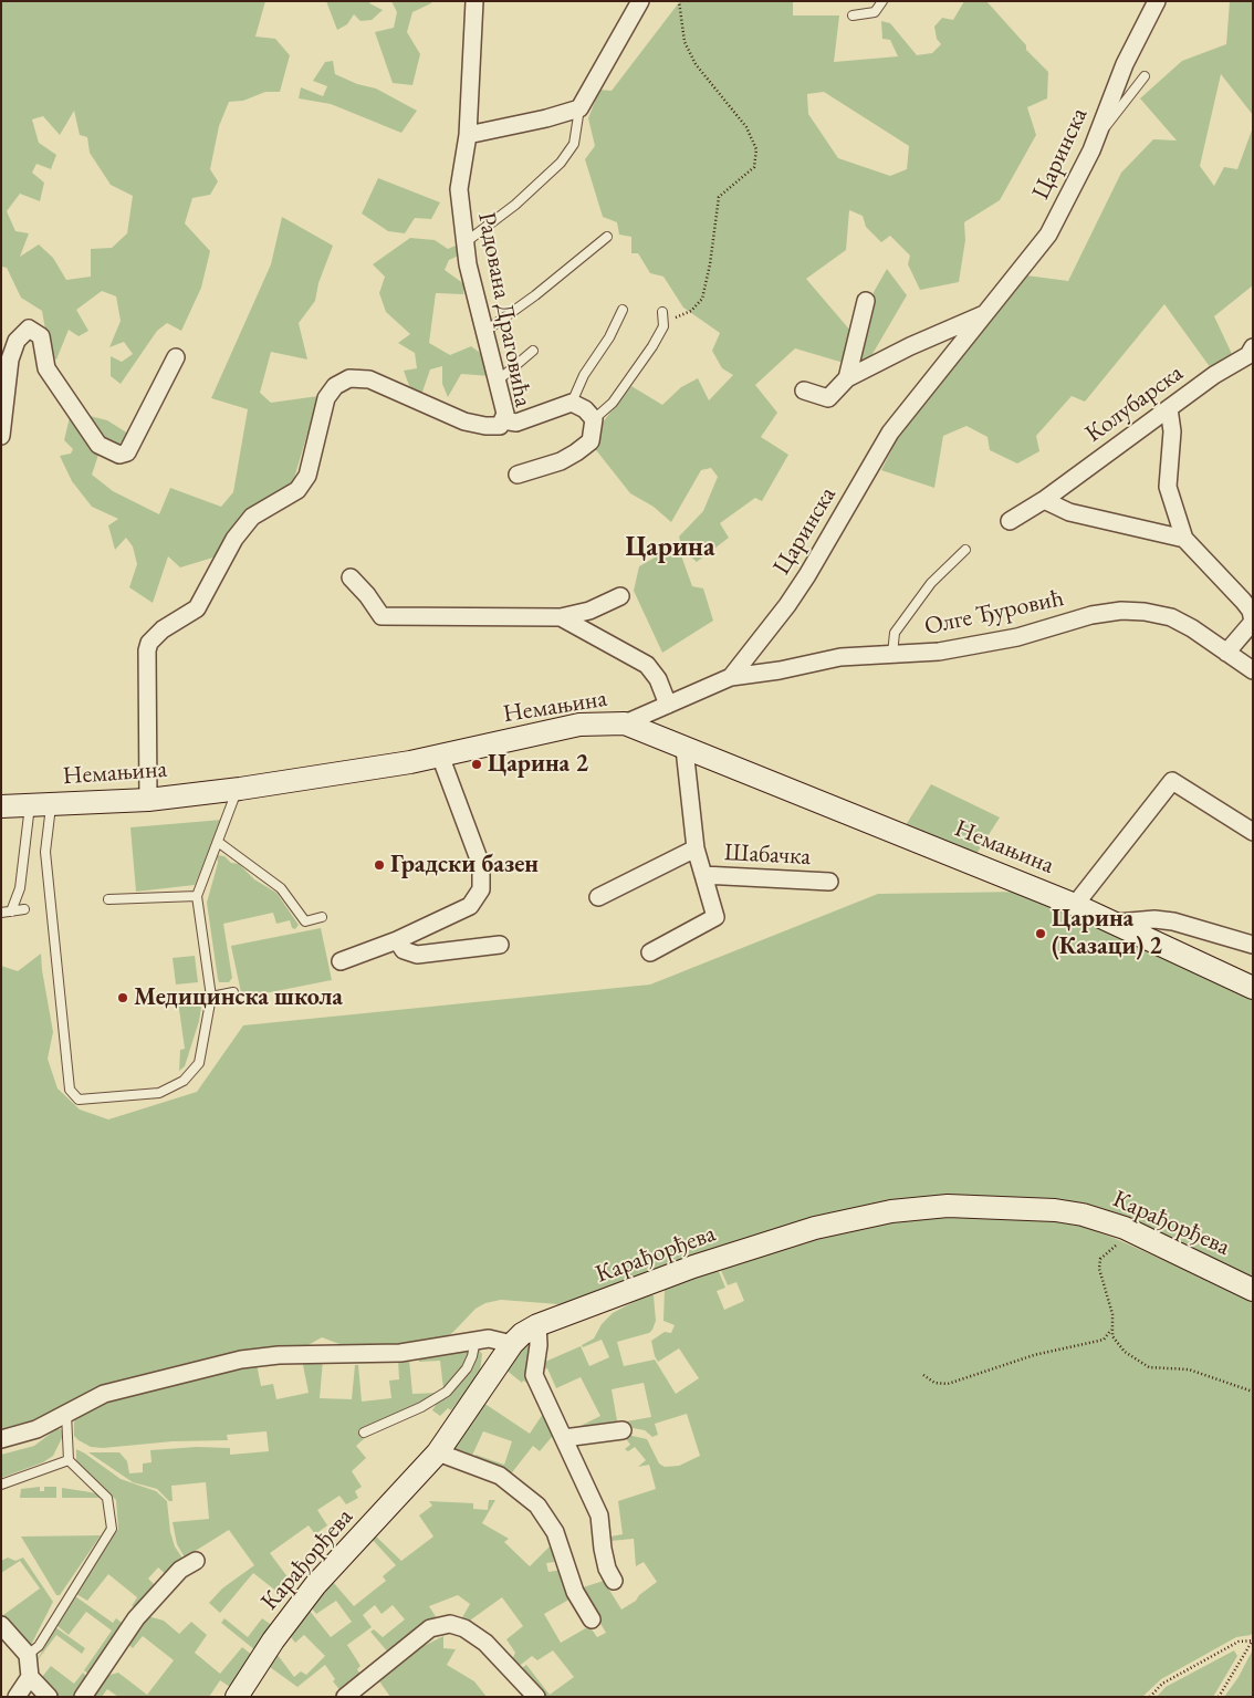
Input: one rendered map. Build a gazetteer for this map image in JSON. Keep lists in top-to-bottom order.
{
  "streets": {
    "main road": ["Немањина", "Карађорђева"],
    "street": [
      "Царинска",
      "Радована Драговића",
      "Колубарска",
      "Олге Ђуровић",
      "Шабачка"
    ]
  },
  "crossings": [
    ["Царинска", "Олге Ђуровић"],
    ["Царинска", "Немањина"],
    ["Радована Драговића", "Немањина"]
  ],
  "districts": ["Царина"],
  "places": [
    "Царина 2",
    "Градски базен",
    "Царина (Казаци) 2",
    "Медицинска школа"
  ]
}
